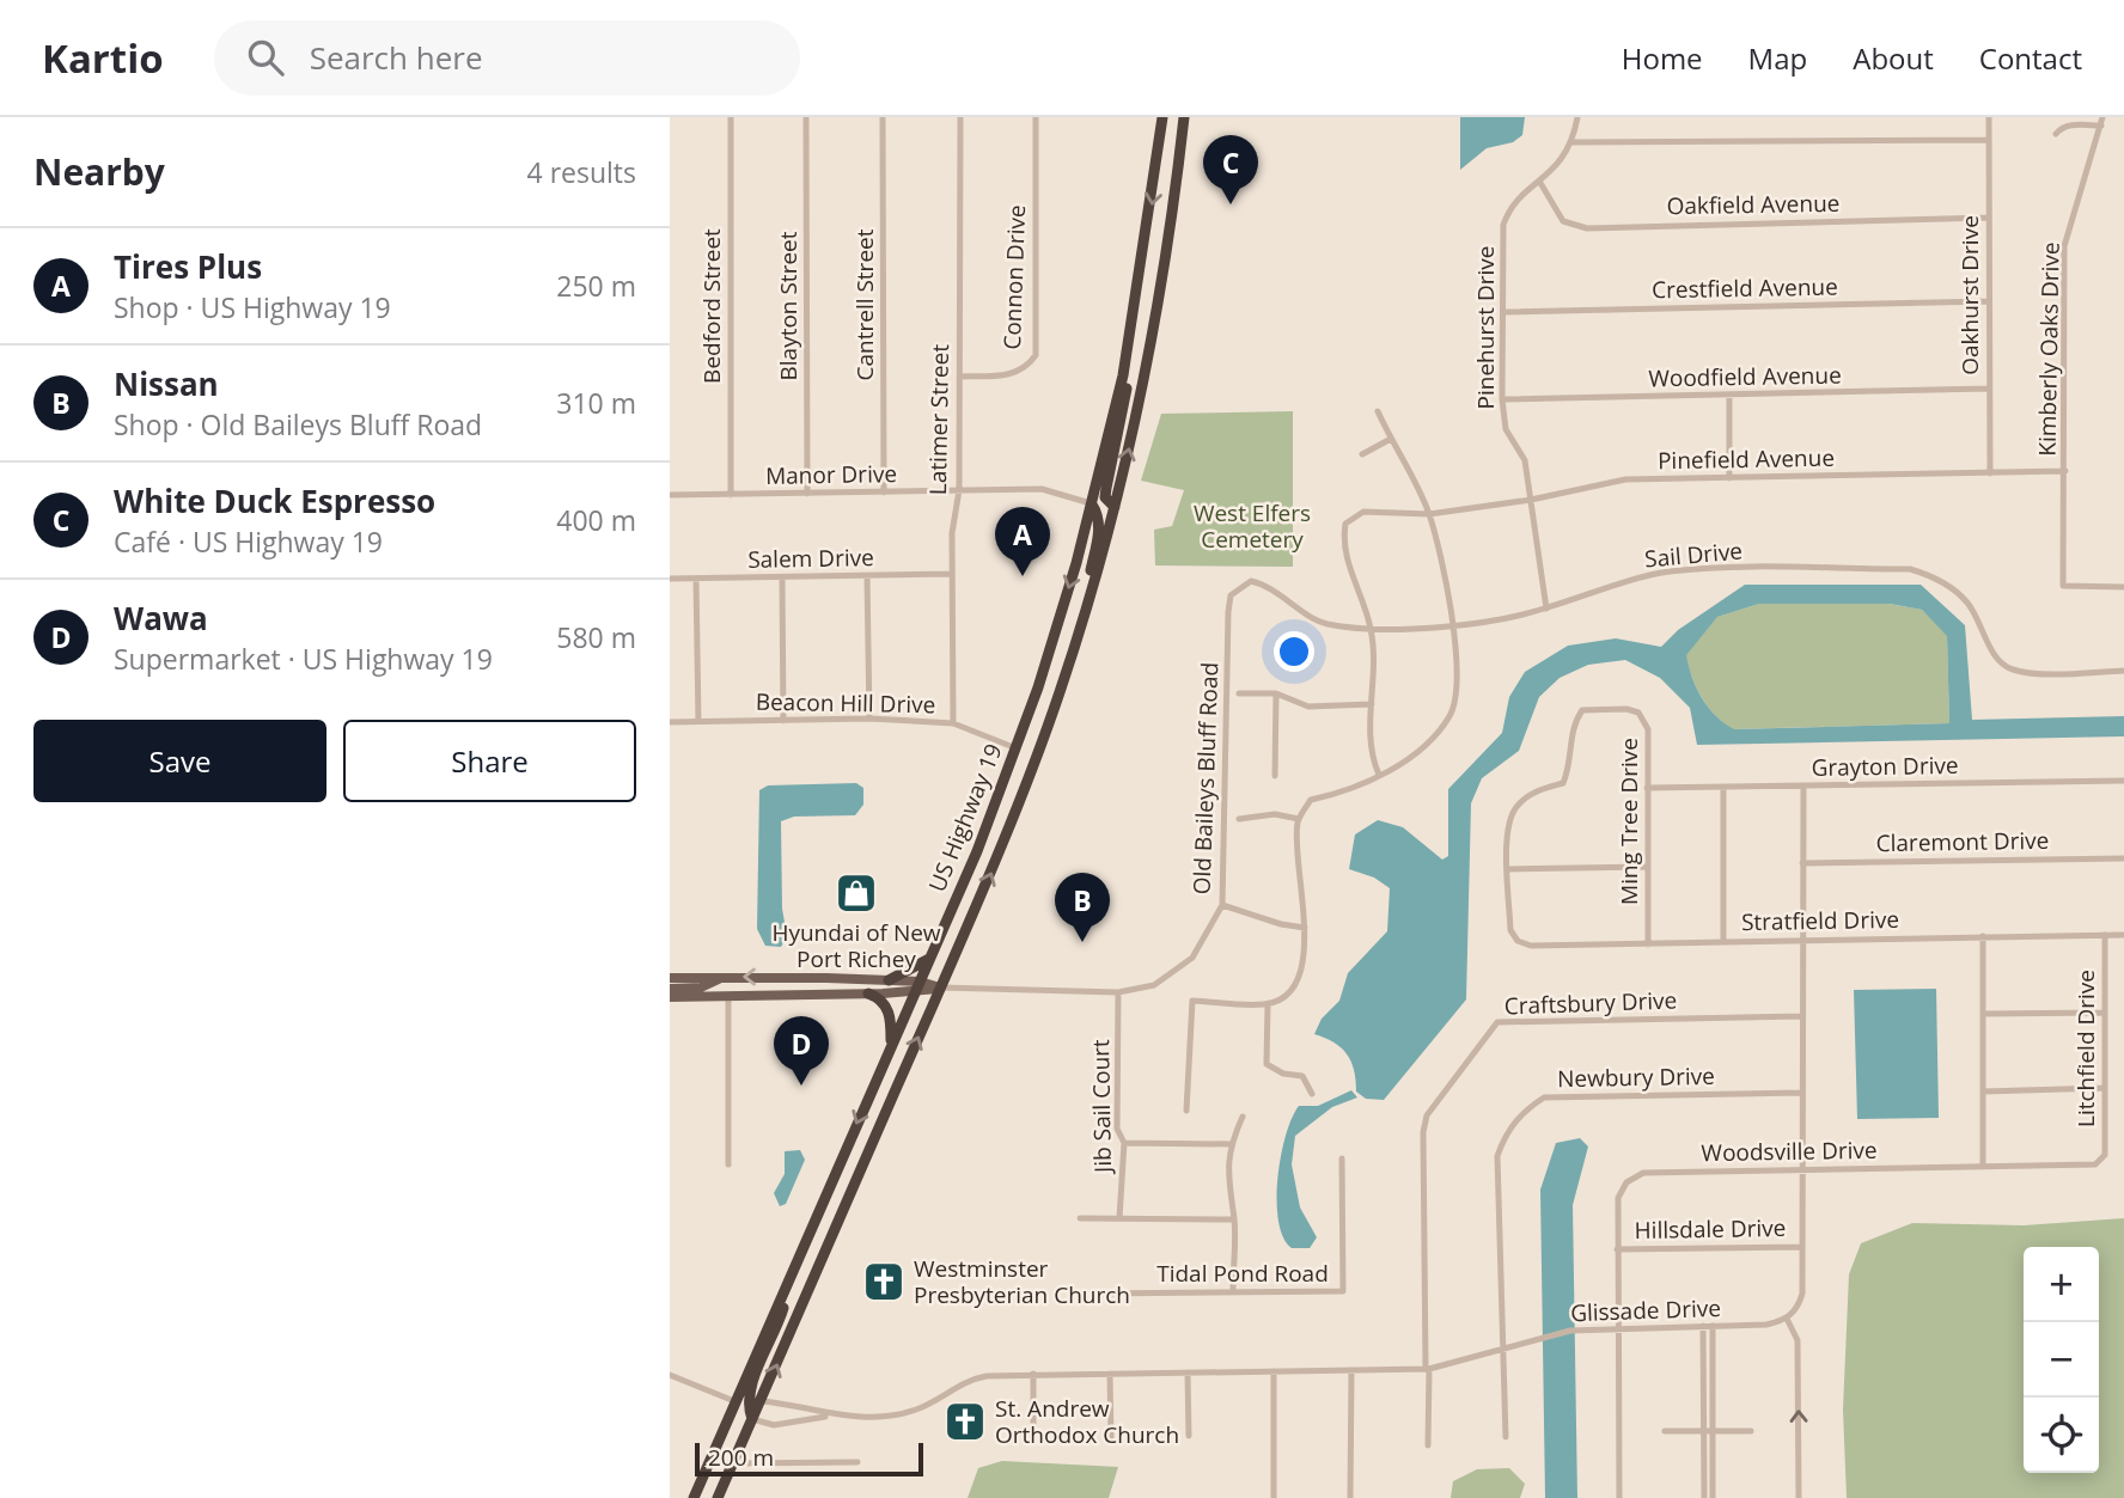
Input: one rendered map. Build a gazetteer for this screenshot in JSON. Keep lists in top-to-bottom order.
{
  "streets": {
    "highway": ["US Highway 19"],
    "street": [
      "Oakfield Avenue",
      "Connon Drive",
      "Crestfield Avenue",
      "Oakhurst Drive",
      "Cantrell Street",
      "Bedford Street",
      "Blayton Street",
      "Pinehurst Drive",
      "Kimberly Oaks Drive",
      "Woodfield Avenue",
      "Latimer Street",
      "Pinefield Avenue",
      "Manor Drive",
      "Sail Drive",
      "Salem Drive",
      "Beacon Hill Drive",
      "Grayton Drive",
      "Old Baileys Bluff Road",
      "Ming Tree Drive",
      "Claremont Drive",
      "Stratfield Drive",
      "Craftsbury Drive",
      "Litchfield Drive",
      "Newbury Drive",
      "Jib Sail Court",
      "Woodsville Drive",
      "Hillsdale Drive",
      "Tidal Pond Road",
      "Glissade Drive"
    ]
  },
  "crossings": [
    ["Oakfield Avenue", "Oakhurst Drive"],
    ["Oakfield Avenue", "Pinehurst Drive"],
    ["Connon Drive", "Latimer Street"],
    ["Crestfield Avenue", "Oakhurst Drive"],
    ["Crestfield Avenue", "Pinehurst Drive"],
    ["Oakhurst Drive", "Woodfield Avenue"],
    ["Oakhurst Drive", "Pinefield Avenue"],
    ["Cantrell Street", "Manor Drive"],
    ["Bedford Street", "Manor Drive"],
    ["Blayton Street", "Manor Drive"],
    ["Pinehurst Drive", "Woodfield Avenue"],
    ["Pinehurst Drive", "Pinefield Avenue"],
    ["Pinehurst Drive", "Sail Drive"],
    ["Kimberly Oaks Drive", "Pinefield Avenue"],
    ["Latimer Street", "Manor Drive"],
    ["Latimer Street", "Salem Drive"],
    ["Latimer Street", "Beacon Hill Drive"],
    ["Pinefield Avenue", "Sail Drive"],
    ["Manor Drive", "US Highway 19"],
    ["Sail Drive", "Old Baileys Bluff Road"],
    ["Beacon Hill Drive", "US Highway 19"],
    ["Grayton Drive", "Ming Tree Drive"],
    ["Old Baileys Bluff Road", "US Highway 19"],
    ["Old Baileys Bluff Road", "Jib Sail Court"],
    ["US Highway 19", "Glissade Drive"],
    ["Ming Tree Drive", "Stratfield Drive"],
    ["Stratfield Drive", "Litchfield Drive"],
    ["Craftsbury Drive", "Glissade Drive"],
    ["Litchfield Drive", "Woodsville Drive"],
    ["Newbury Drive", "Glissade Drive"],
    ["Woodsville Drive", "Hillsdale Drive"],
    ["Woodsville Drive", "Glissade Drive"]
  ],
  "parks": ["West Elfers Cemetery"],
  "places": {
    "shop": ["Hyundai of New Port Richey"],
    "church": ["Westminster Presbyterian Church", "St. Andrew Orthodox Church"]
  },
  "scale_bar": "200 m",
  "page": {
    "header": "Kartio",
    "search": "Search here",
    "nav": [
      "Home",
      "Map",
      "About",
      "Contact"
    ],
    "heading": ["Nearby", "4 results"],
    "pins": [
      "C",
      "A",
      "B",
      "D"
    ],
    "list": [
      {
        "mark": "A",
        "name": "Tires Plus",
        "note": "Shop · US Highway 19",
        "value": "250 m"
      },
      {
        "mark": "B",
        "name": "Nissan",
        "note": "Shop · Old Baileys Bluff Road",
        "value": "310 m"
      },
      {
        "mark": "C",
        "name": "White Duck Espresso",
        "note": "Café · US Highway 19",
        "value": "400 m"
      },
      {
        "mark": "D",
        "name": "Wawa",
        "note": "Supermarket · US Highway 19",
        "value": "580 m"
      }
    ],
    "buttons": ["Save", "Share"],
    "map_buttons": ["+", "−"],
    "scale": "200 m"
  }
}
